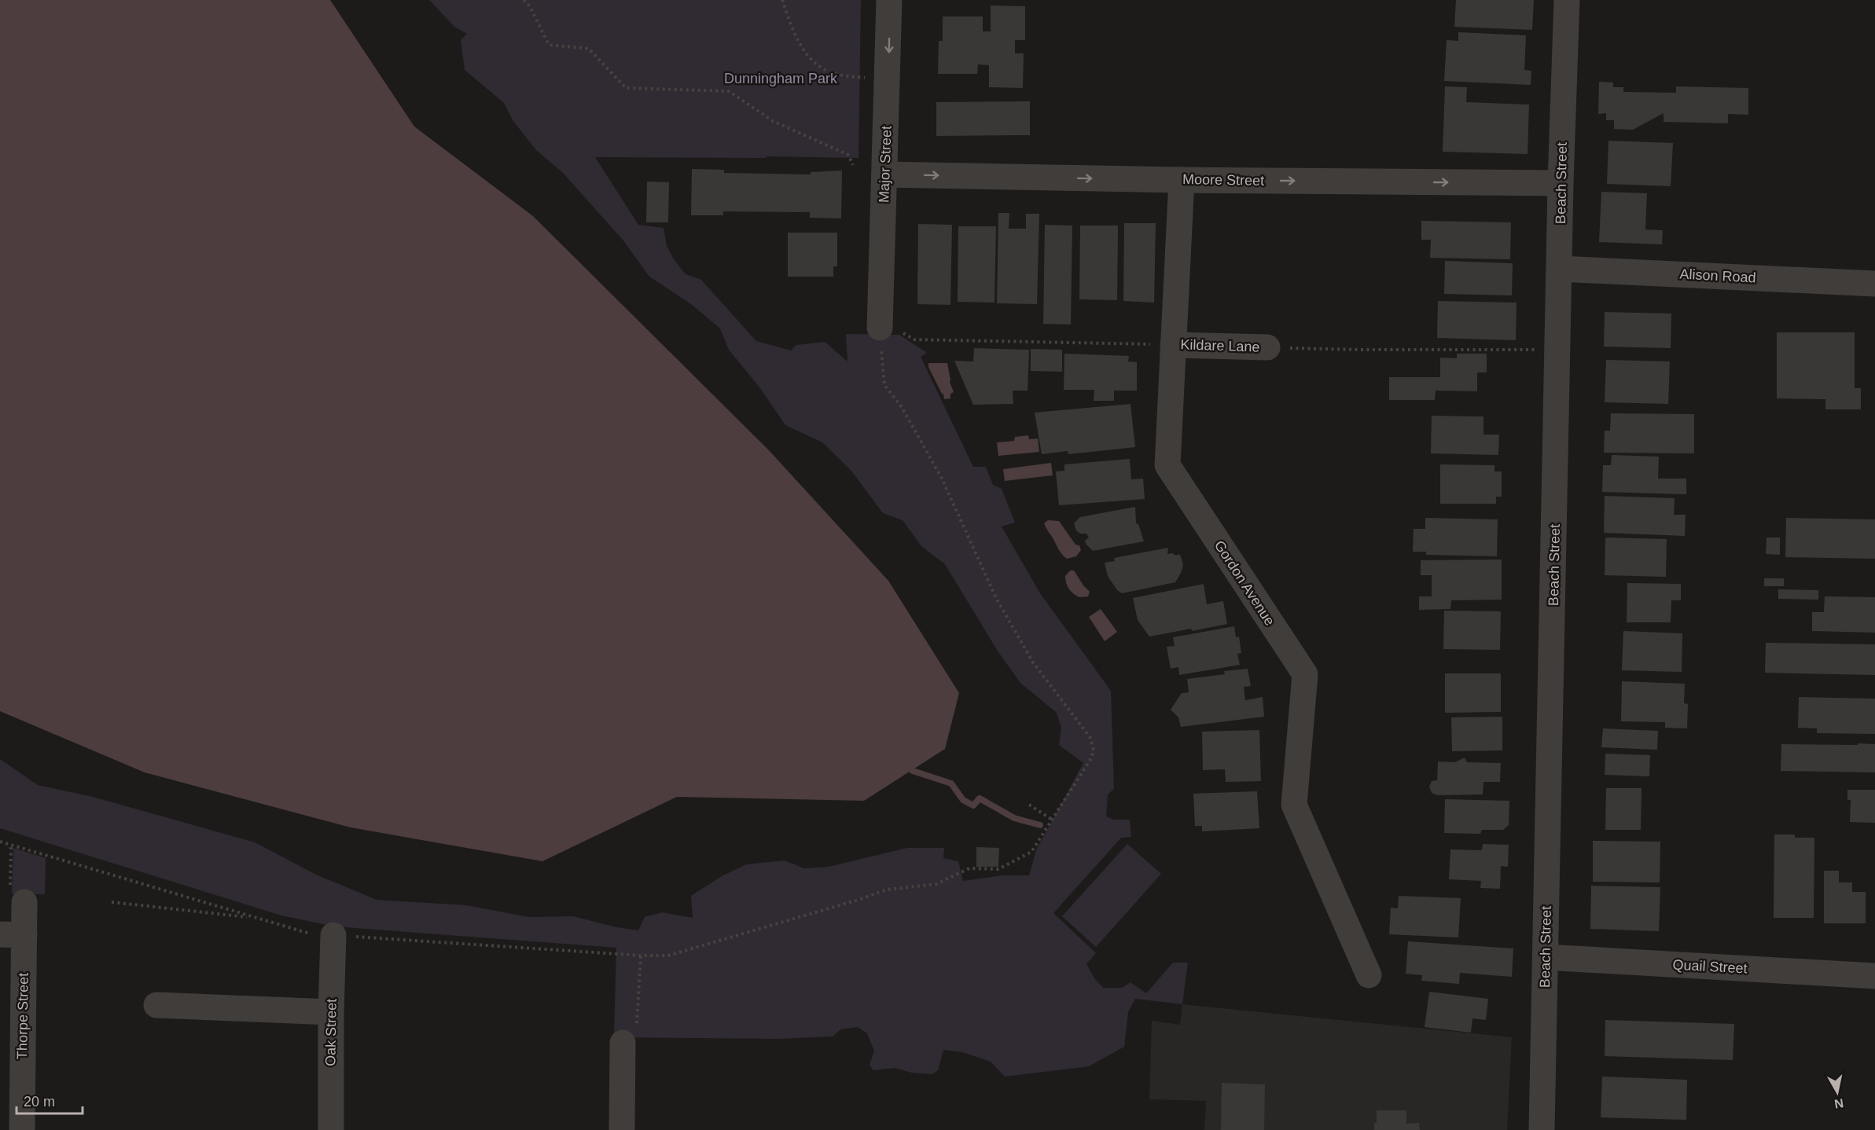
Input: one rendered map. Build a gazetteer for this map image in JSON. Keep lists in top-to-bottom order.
{
  "streets": {
    "street": [
      "Major Street",
      "Moore Street",
      "Beach Street",
      "Alison Road",
      "Kildare Lane",
      "Gordon Avenue",
      "Quail Street",
      "Thorpe Street",
      "Oak Street"
    ]
  },
  "crossings": [
    ["Major Street", "Moore Street"],
    ["Moore Street", "Beach Street"],
    ["Moore Street", "Gordon Avenue"],
    ["Beach Street", "Alison Road"],
    ["Beach Street", "Quail Street"],
    ["Kildare Lane", "Gordon Avenue"]
  ],
  "one_way": ["Moore Street"],
  "parks": ["Dunningham Park"],
  "scale_bar": "20 m",
  "north": "bottom"
}
